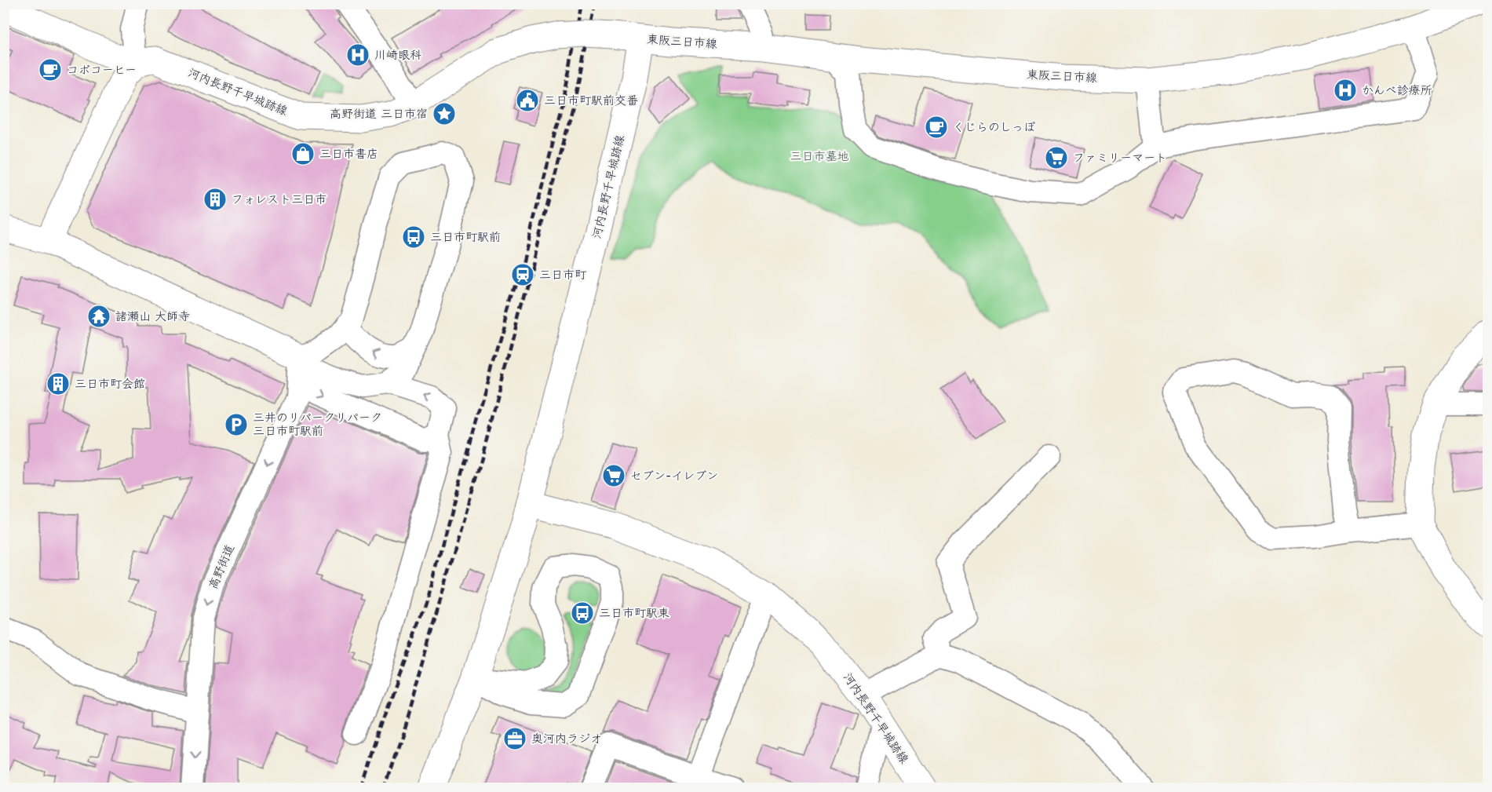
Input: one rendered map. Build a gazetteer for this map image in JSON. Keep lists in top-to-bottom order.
{
  "streets": {
    "main road": ["東阪三日市線", "河内長野千早城跡線"],
    "street": ["高野街道"]
  },
  "crossings": [
    ["東阪三日市線", "河内長野千早城跡線"]
  ],
  "parks": ["三日市墓地"],
  "places": {
    "hospital": ["川崎眼科", "かんべ診療所"],
    "cafe": ["コボコーヒー", "くじらのしっぽ"],
    "public building": ["三日市町駅前交番"],
    "place": ["高野街道 三日市宿"],
    "shop": ["三日市書店"],
    "supermarket": ["ファミリーマート", "セブン-イレブン"],
    "building": ["フォレスト三日市", "三日市町会館"],
    "bus stop": ["三日市町駅前", "三日市町駅東"],
    "station": ["三日市町"],
    "temple": ["諸瀬山 大師寺"],
    "parking": ["三井のリパークリパーク 三日市町駅前"],
    "office": ["奥河内ラジオ"]
  }
}
